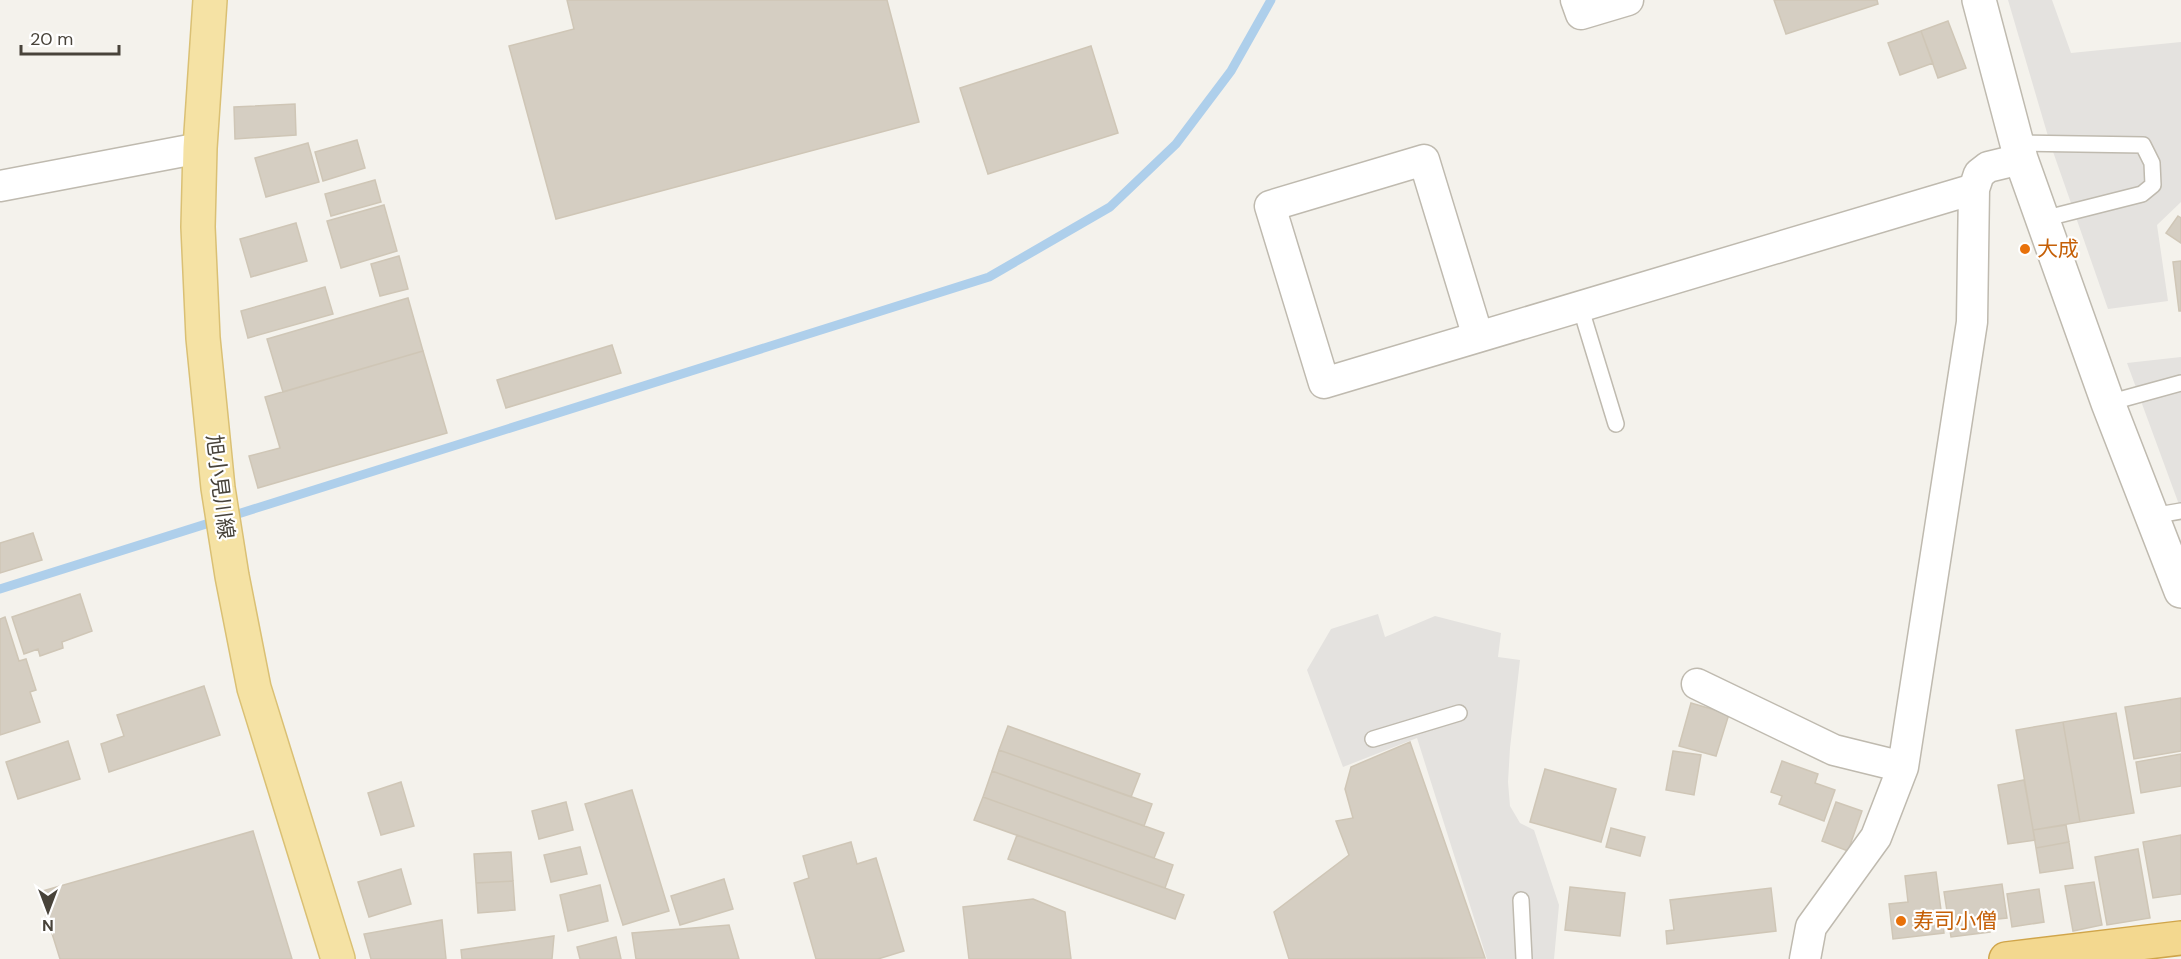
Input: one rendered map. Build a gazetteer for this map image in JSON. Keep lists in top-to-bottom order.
{
  "streets": {
    "main road": ["旭小見川線"]
  },
  "places": ["大成", "寿司小僧"],
  "scale_bar": "20 m",
  "north": "bottom"
}
